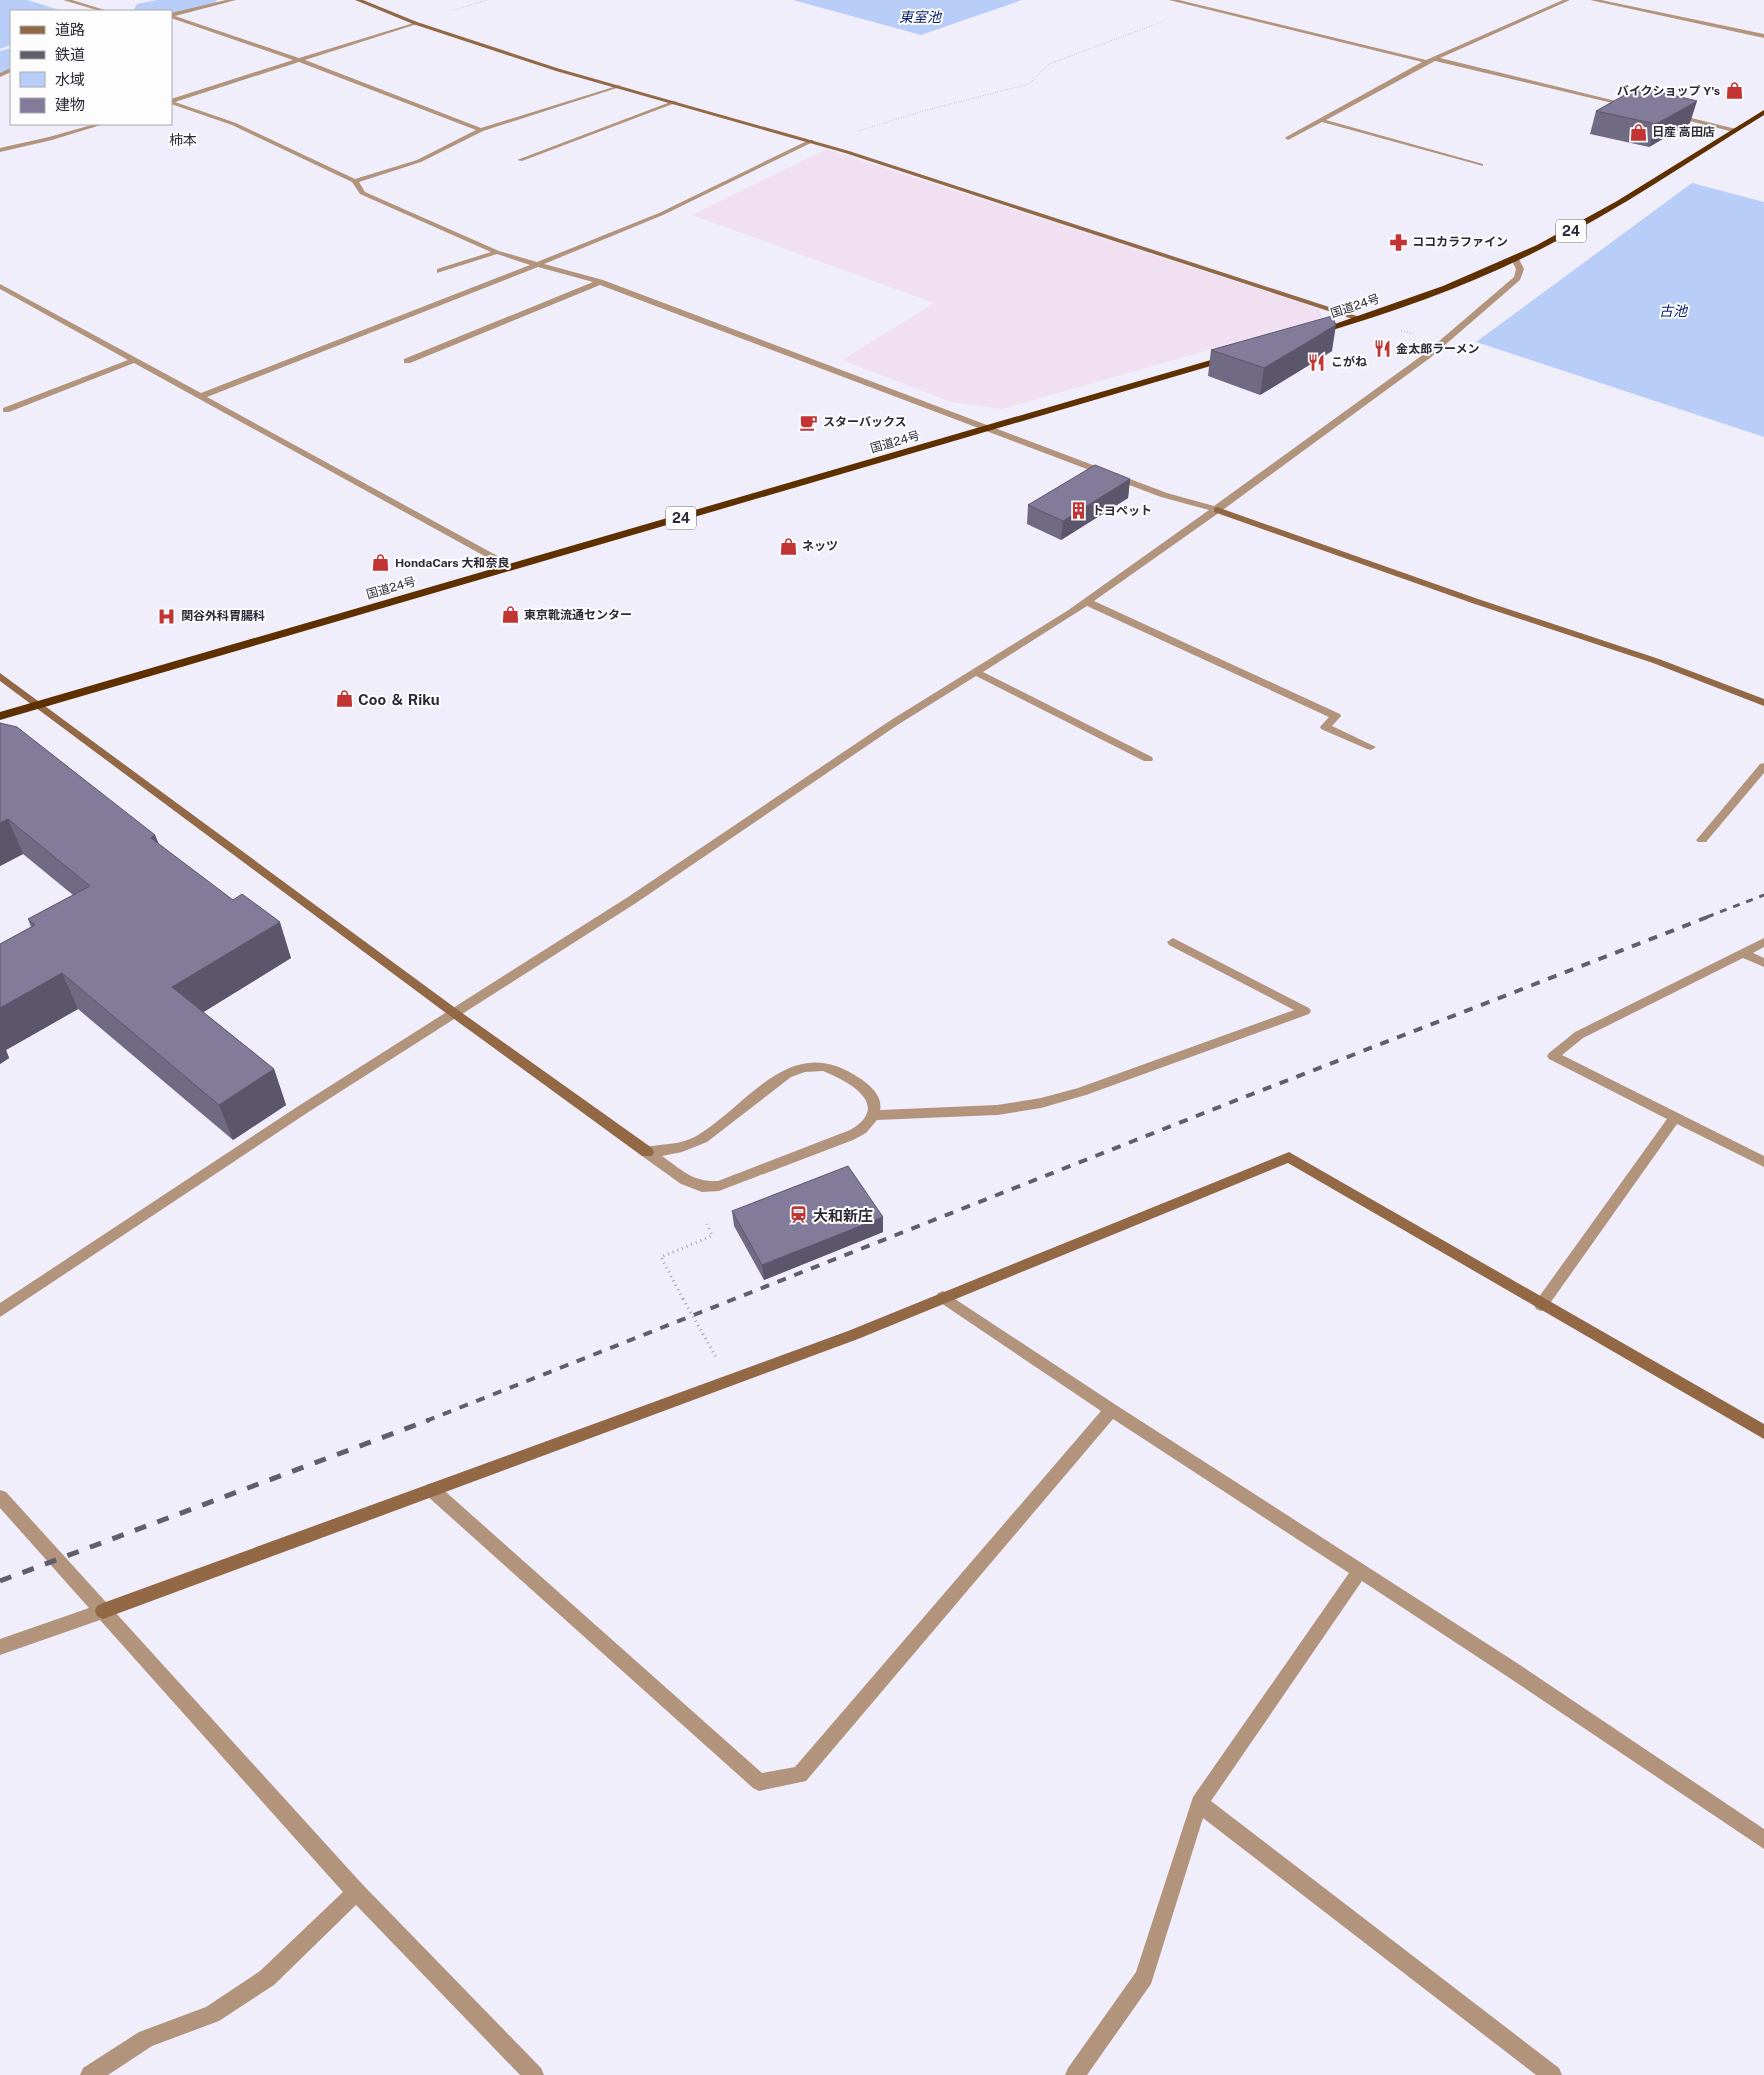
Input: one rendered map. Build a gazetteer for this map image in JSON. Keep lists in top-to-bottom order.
{
  "streets": {
    "highway": ["24", "国道24号"]
  },
  "districts": ["柿本"],
  "water": ["東室池", "古池"],
  "places": {
    "shop": [
      "バイクショップ Y's",
      "日産 高田店",
      "ネッツ",
      "HondaCars 大和奈良",
      "東京靴流通センター",
      "Coo ＆ Riku"
    ],
    "pharmacy": ["ココカラファイン"],
    "restaurant": ["金太郎ラーメン", "こがね"],
    "cafe": ["スターバックス"],
    "building": ["トヨペット"],
    "hospital": ["関谷外科胃腸科"],
    "station": ["大和新庄"]
  },
  "legend": [
    "道路",
    "鉄道",
    "水域",
    "建物"
  ]
}
